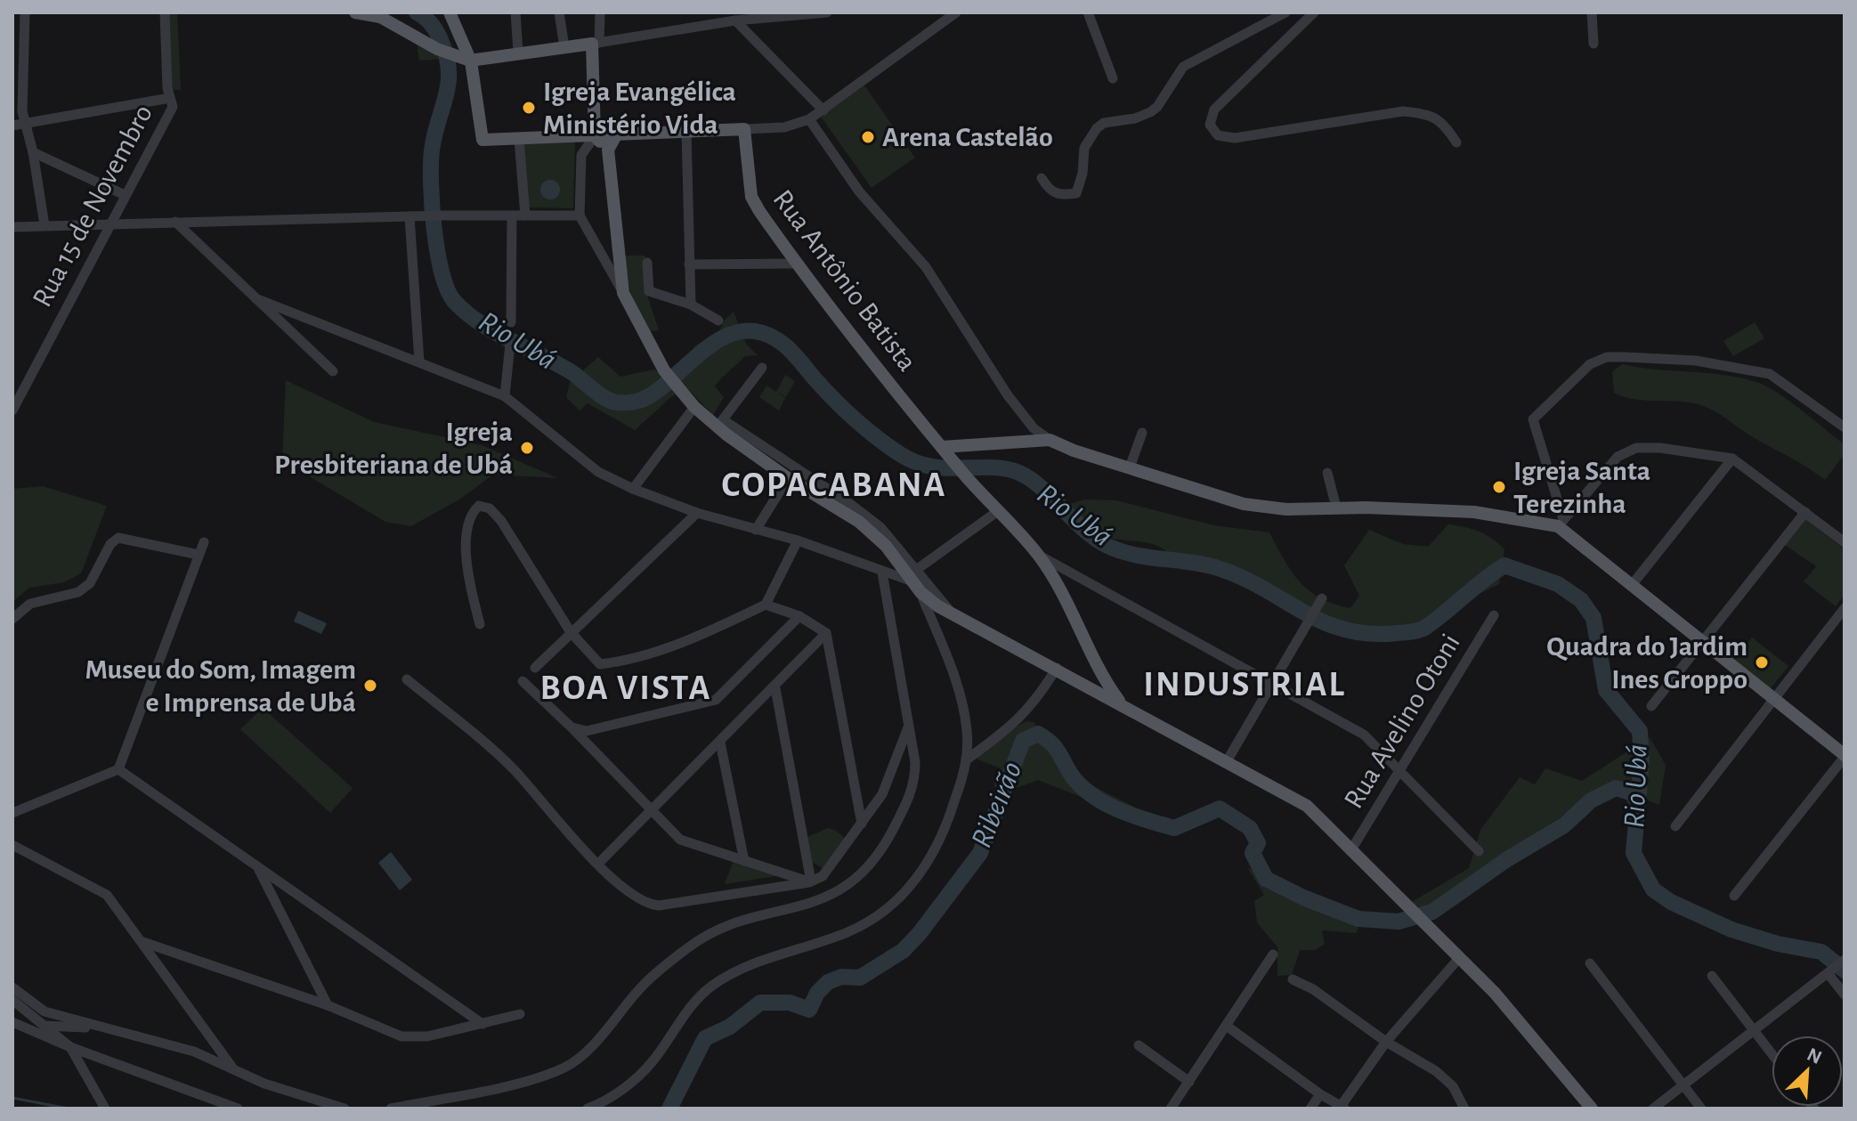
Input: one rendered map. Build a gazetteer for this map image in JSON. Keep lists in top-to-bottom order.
{
  "streets": {
    "main road": ["Rua Antônio Batista"],
    "street": ["Rua 15 de Novembro", "Rua Avelino Otoni"]
  },
  "districts": ["COPACABANA", "INDUSTRIAL", "BOA VISTA"],
  "water": ["Rio Ubá", "Ribeirão"],
  "places": [
    "Igreja Evangélica Ministério Vida",
    "Arena Castelão",
    "Igreja Presbiteriana de Ubá",
    "Igreja Santa Terezinha",
    "Quadra do Jardim Ines Groppo",
    "Museu do Som, Imagem e Imprensa de Ubá"
  ],
  "north": "top right"
}
